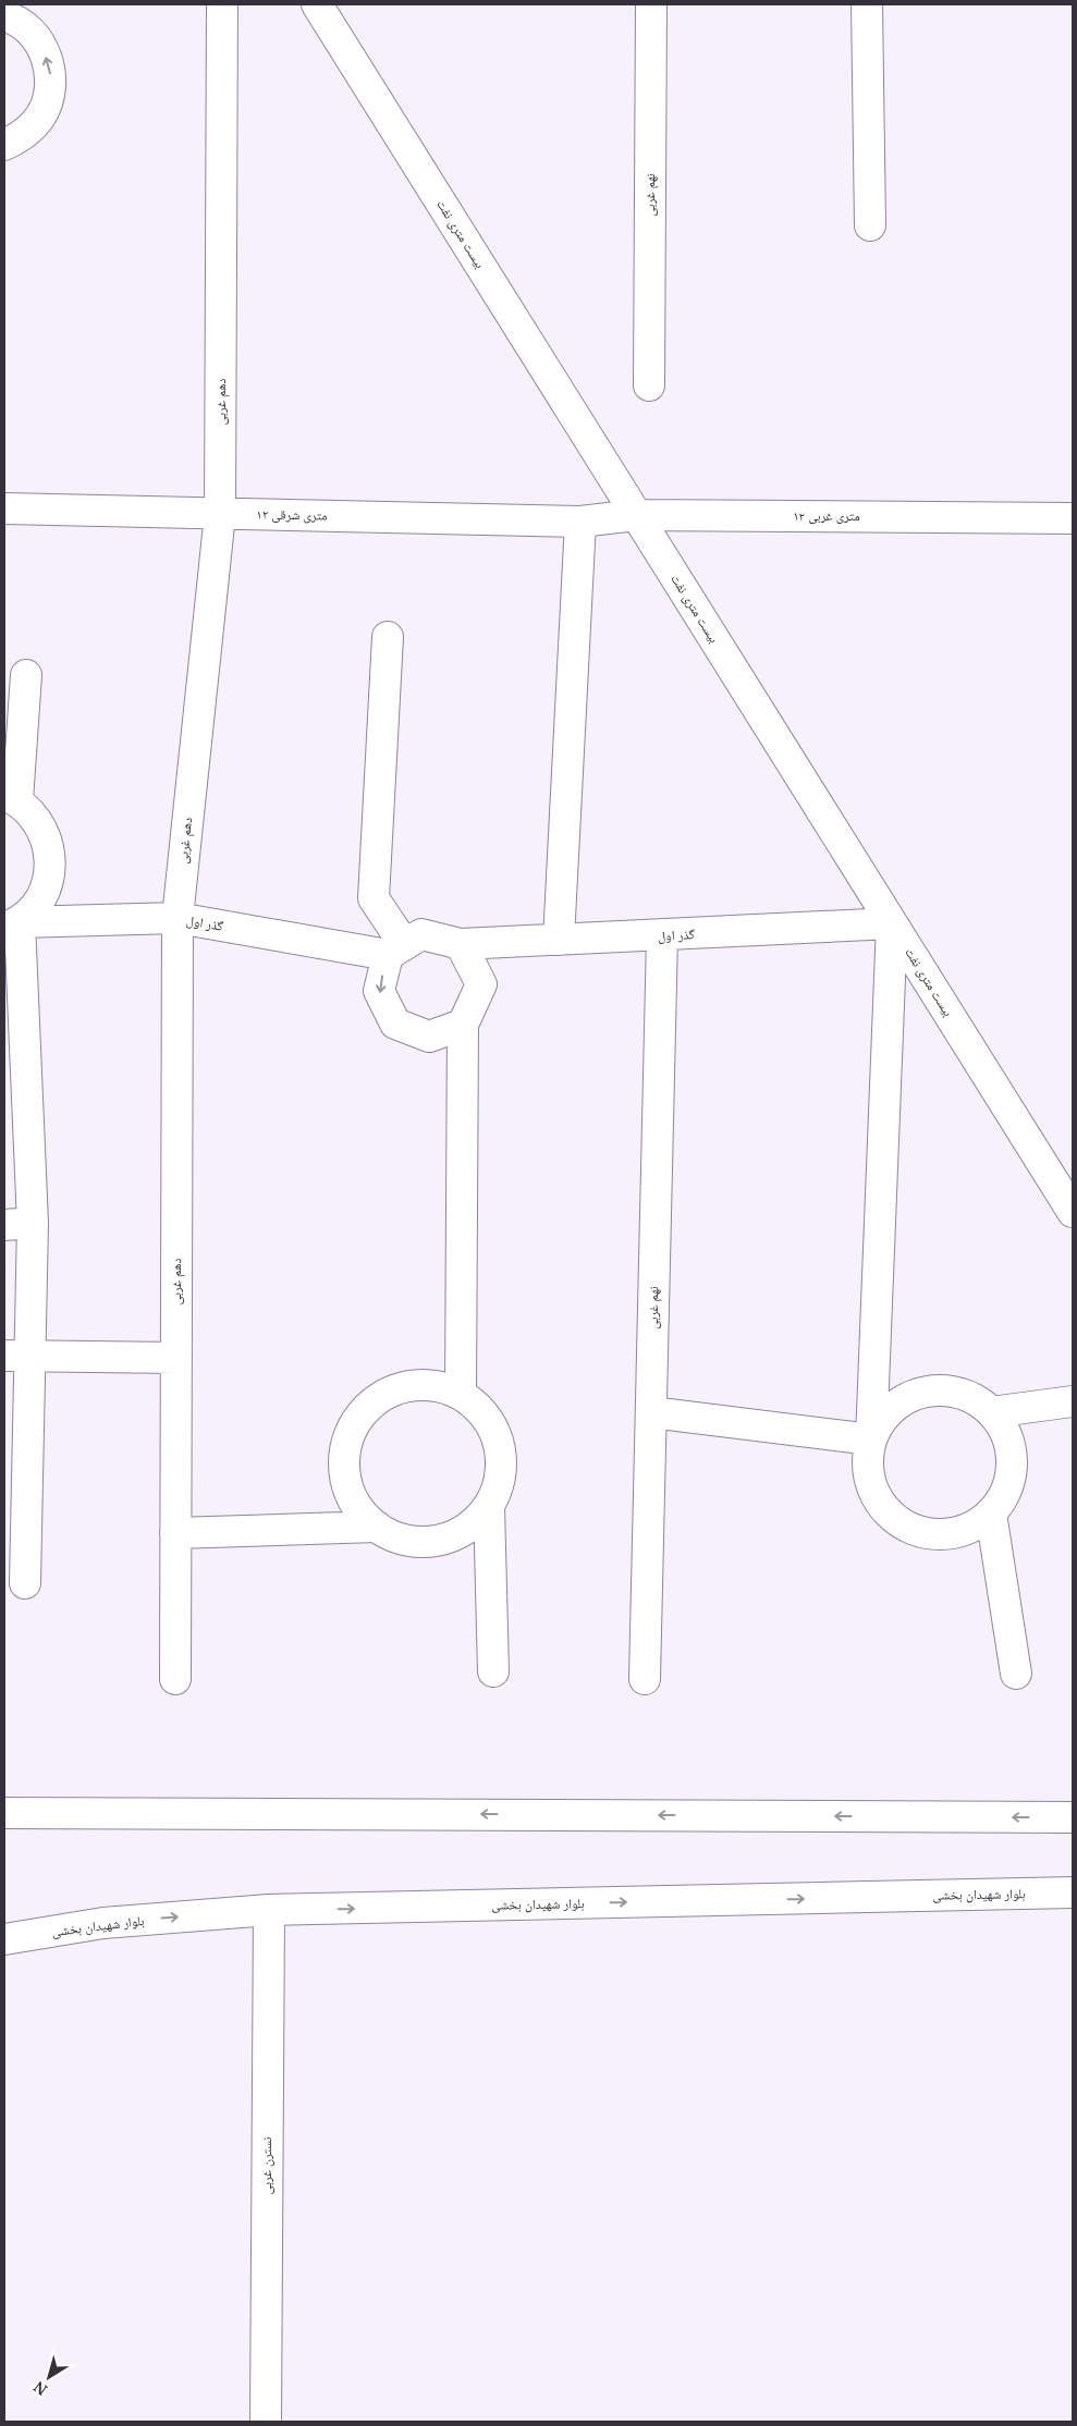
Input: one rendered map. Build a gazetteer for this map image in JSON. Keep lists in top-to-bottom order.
{
  "streets": {
    "street": [
      "نهم غربی",
      "بیست متری نفت",
      "دهم غربی",
      "۱۲ متری شرقی",
      "۱۲ متری غربی",
      "گذر اول",
      "بلوار شهیدان بخشی",
      "نسترن غربی"
    ]
  },
  "crossings": [
    ["نهم غربی", "گذر اول"],
    ["بیست متری نفت", "۱۲ متری غربی"],
    ["بیست متری نفت", "گذر اول"],
    ["دهم غربی", "۱۲ متری شرقی"],
    ["دهم غربی", "گذر اول"],
    ["۱۲ متری شرقی", "۱۲ متری غربی"],
    ["بلوار شهیدان بخشی", "نسترن غربی"]
  ],
  "north": "bottom left"
}
